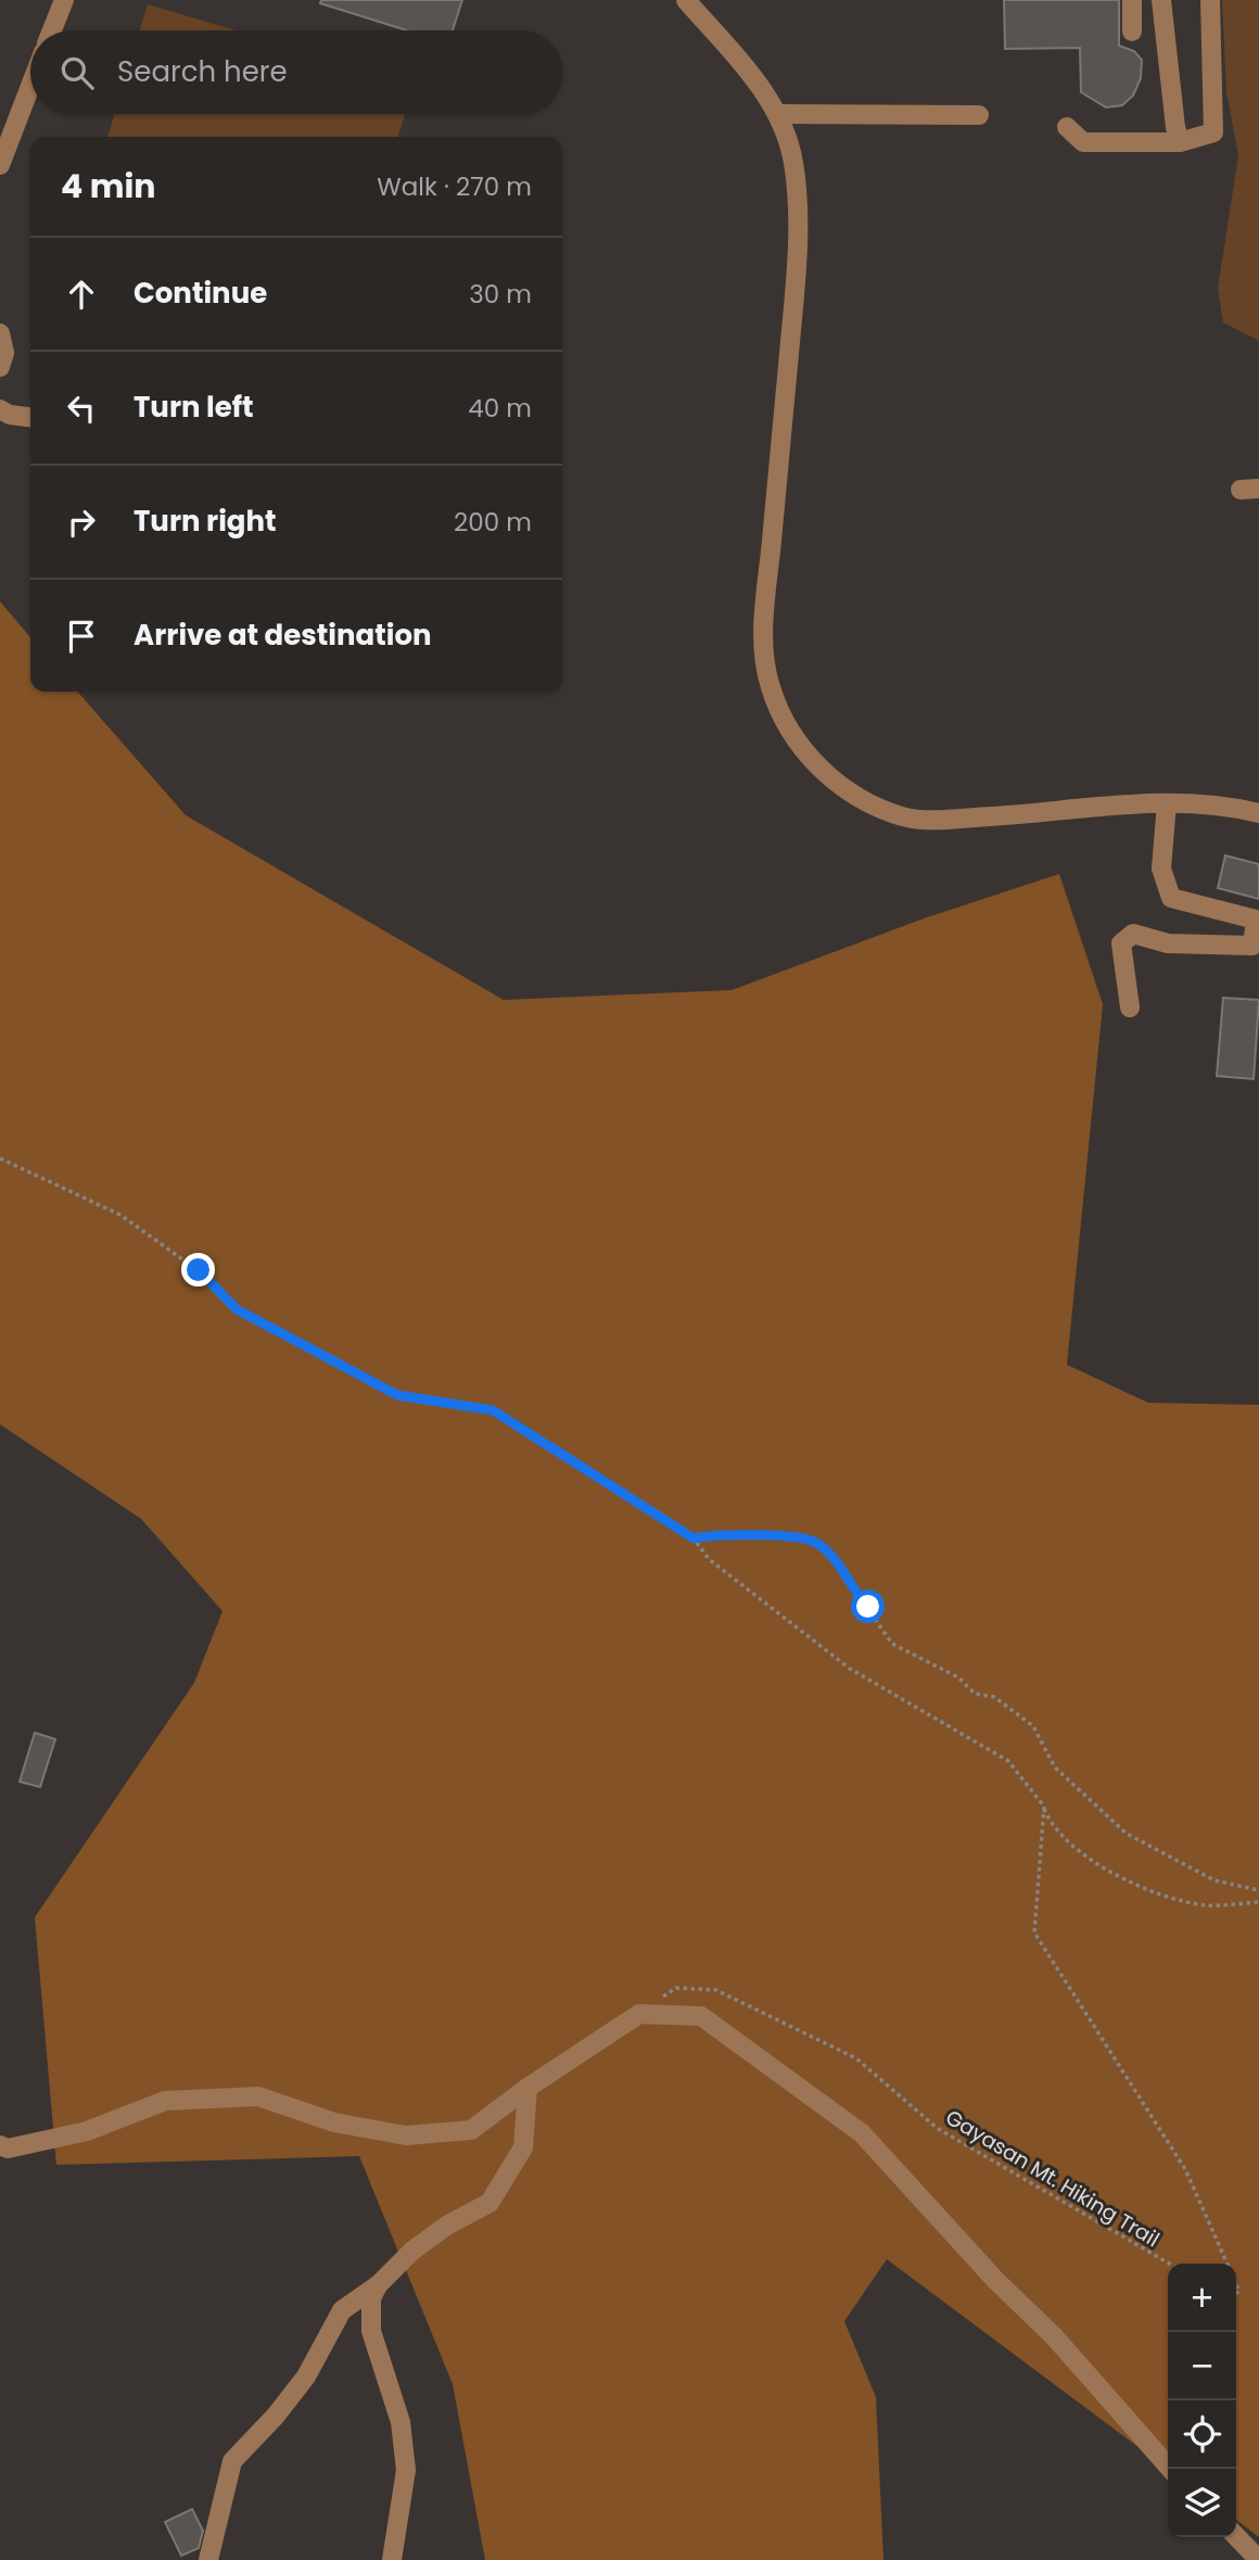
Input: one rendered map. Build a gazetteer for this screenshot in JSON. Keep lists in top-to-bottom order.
{
  "streets": {
    "path": ["Gayasan Mt. Hiking Trail"]
  },
  "page": {
    "search": "Search here",
    "heading": ["4 min", "Walk · 270 m"],
    "list": [
      ["Continue", "30 m"],
      ["Turn left", "40 m"],
      ["Turn right", "200 m"],
      "Arrive at destination"
    ],
    "map_buttons": ["+", "−"]
  }
}
